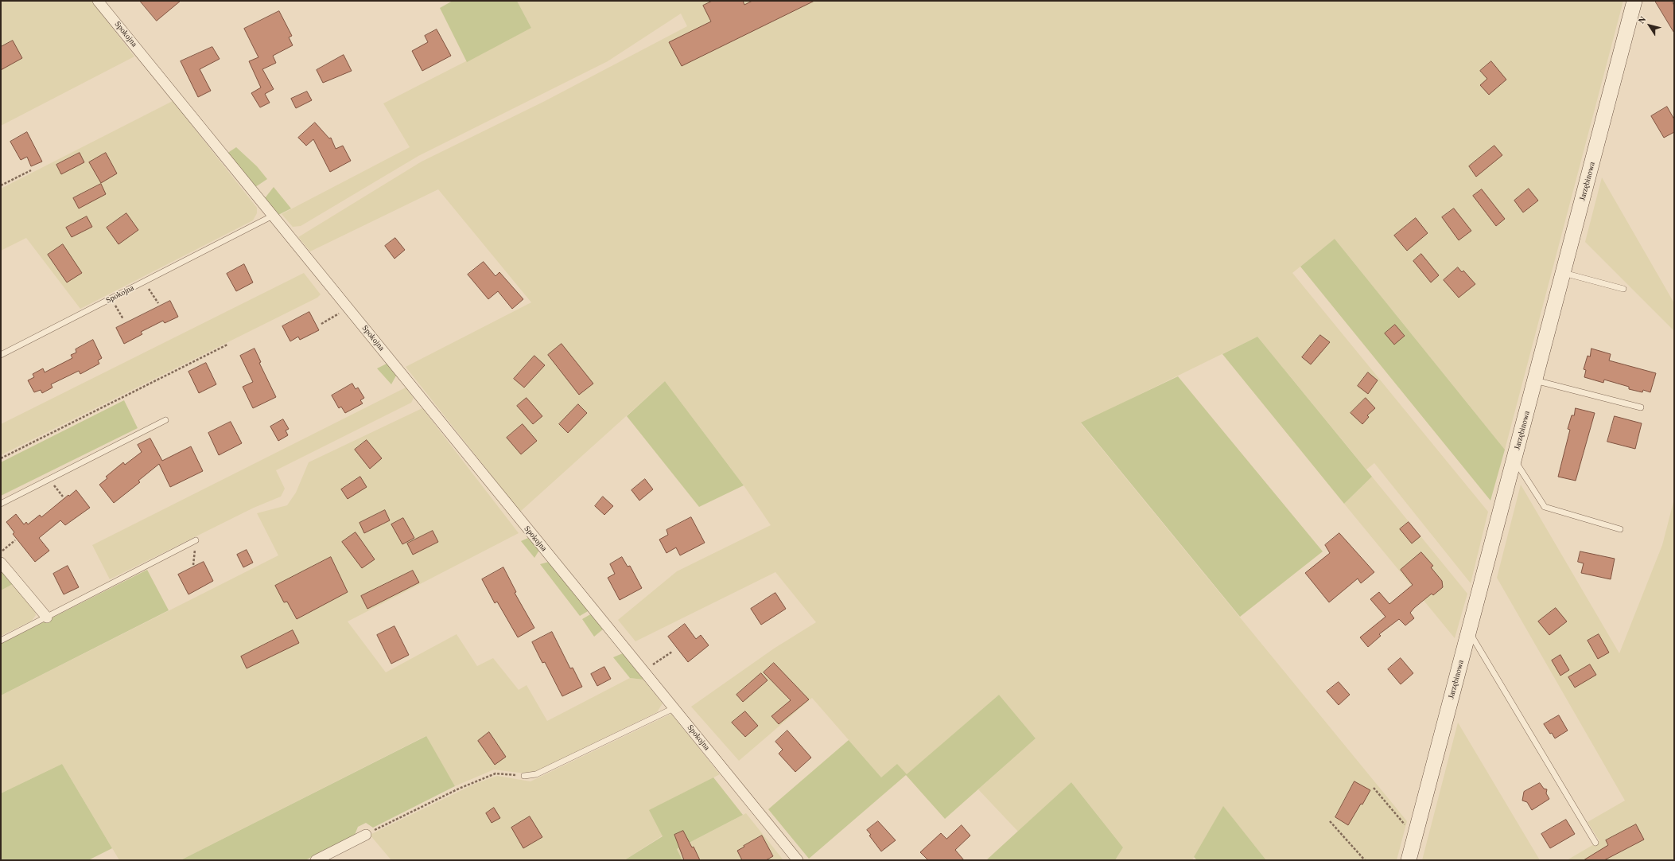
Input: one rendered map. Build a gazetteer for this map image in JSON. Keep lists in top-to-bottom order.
{
  "streets": {
    "street": ["Spokojna", "Jarzębinowa"]
  },
  "north": "top left"
}
